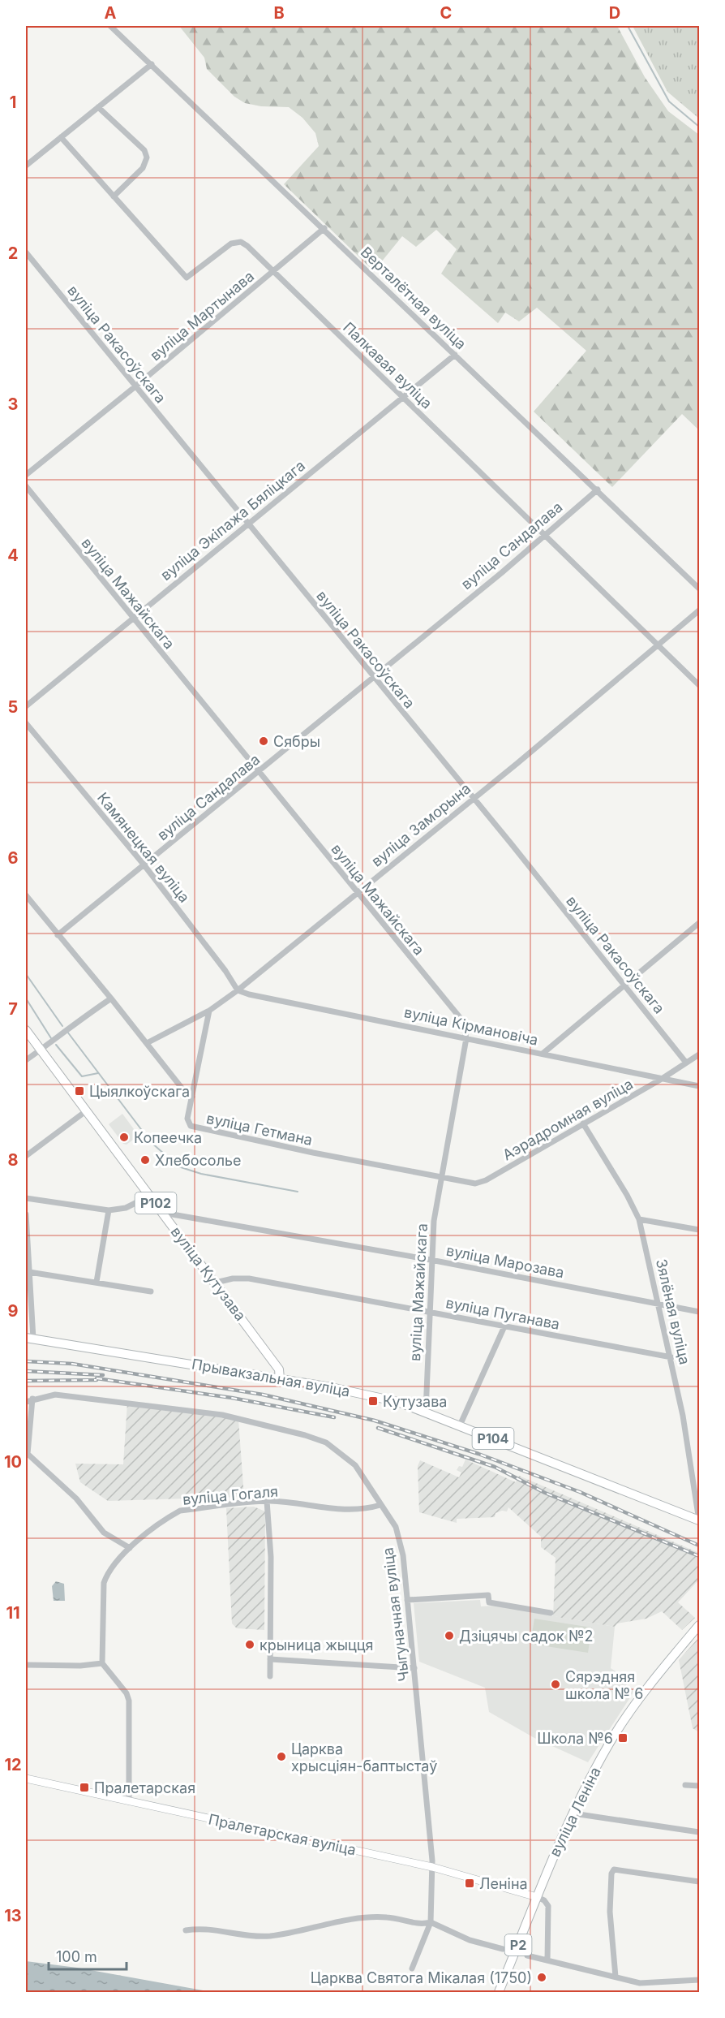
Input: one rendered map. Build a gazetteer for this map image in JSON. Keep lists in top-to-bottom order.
{
  "streets": {
    "main road": [
      "Р102",
      "вуліца Кутузава",
      "Прывакзальная вуліца",
      "Р104",
      "вуліца Леніна",
      "Пралетарская вуліца",
      "Р2"
    ],
    "street": [
      "Верталётная вуліца",
      "вуліца Мартынава",
      "вуліца Ракасоўскага",
      "Палкавая вуліца",
      "вуліца Экіпажа Бяліцкага",
      "вуліца Сандалава",
      "вуліца Мажайскага",
      "вуліца Заморына",
      "Камянецкая вуліца",
      "вуліца Кірмановіча",
      "Аэрадромная вуліца",
      "вуліца Гетмана",
      "вуліца Марозава",
      "Зялёная вуліца",
      "вуліца Пуганава",
      "вуліца Гогаля",
      "Чыгуначная вуліца"
    ]
  },
  "crossings": [
    ["Верталётная вуліца", "вуліца Мартынава"],
    ["Верталётная вуліца", "вуліца Экіпажа Бяліцкага"],
    ["Верталётная вуліца", "вуліца Сандалава"],
    ["вуліца Мартынава", "вуліца Ракасоўскага"],
    ["вуліца Мартынава", "Палкавая вуліца"],
    ["вуліца Ракасоўскага", "вуліца Экіпажа Бяліцкага"],
    ["вуліца Ракасоўскага", "вуліца Сандалава"],
    ["вуліца Ракасоўскага", "вуліца Заморына"],
    ["вуліца Ракасоўскага", "Аэрадромная вуліца"],
    ["Палкавая вуліца", "вуліца Экіпажа Бяліцкага"],
    ["Палкавая вуліца", "вуліца Сандалава"],
    ["Палкавая вуліца", "вуліца Заморына"],
    ["вуліца Экіпажа Бяліцкага", "вуліца Мажайскага"],
    ["вуліца Сандалава", "вуліца Мажайскага"],
    ["вуліца Сандалава", "Камянецкая вуліца"],
    ["вуліца Мажайскага", "вуліца Заморына"],
    ["вуліца Мажайскага", "вуліца Кірмановіча"],
    ["вуліца Мажайскага", "Аэрадромная вуліца"],
    ["вуліца Мажайскага", "вуліца Гетмана"],
    ["вуліца Мажайскага", "вуліца Марозава"],
    ["вуліца Мажайскага", "вуліца Пуганава"],
    ["вуліца Мажайскага", "Прывакзальная вуліца"],
    ["вуліца Заморына", "Камянецкая вуліца"],
    ["вуліца Заморына", "вуліца Кірмановіча"],
    ["вуліца Заморына", "вуліца Гетмана"],
    ["Камянецкая вуліца", "вуліца Кірмановіча"],
    ["вуліца Кірмановіча", "Аэрадромная вуліца"],
    ["Аэрадромная вуліца", "вуліца Гетмана"],
    ["Аэрадромная вуліца", "Зялёная вуліца"],
    ["вуліца Марозава", "вуліца Кутузава"],
    ["вуліца Марозава", "Зялёная вуліца"],
    ["вуліца Кутузава", "вуліца Пуганава"],
    ["вуліца Кутузава", "Прывакзальная вуліца"],
    ["Зялёная вуліца", "вуліца Пуганава"],
    ["Зялёная вуліца", "Прывакзальная вуліца"],
    ["вуліца Гогаля", "Чыгуначная вуліца"],
    ["Чыгуначная вуліца", "Пралетарская вуліца"],
    ["вуліца Леніна", "Пралетарская вуліца"]
  ],
  "places": {
    "other": [
      "Сябры",
      "Копеечка",
      "Хлебосолье",
      "Дзіцячы садок №2",
      "крыница жыцця",
      "Сярэдняя школа № 6",
      "Царква хрысціян-баптыстаў",
      "Царква Святога Мікалая (1750)"
    ],
    "transit": [
      "Цыялкоўскага",
      "Кутузава",
      "Школа №6",
      "Пралетарская",
      "Леніна"
    ]
  },
  "scale_bar": "100 m",
  "grid": {
    "columns": [
      "A",
      "B",
      "C",
      "D"
    ],
    "rows": [
      "1",
      "2",
      "3",
      "4",
      "5",
      "6",
      "7",
      "8",
      "9",
      "10",
      "11",
      "12",
      "13"
    ]
  }
}
